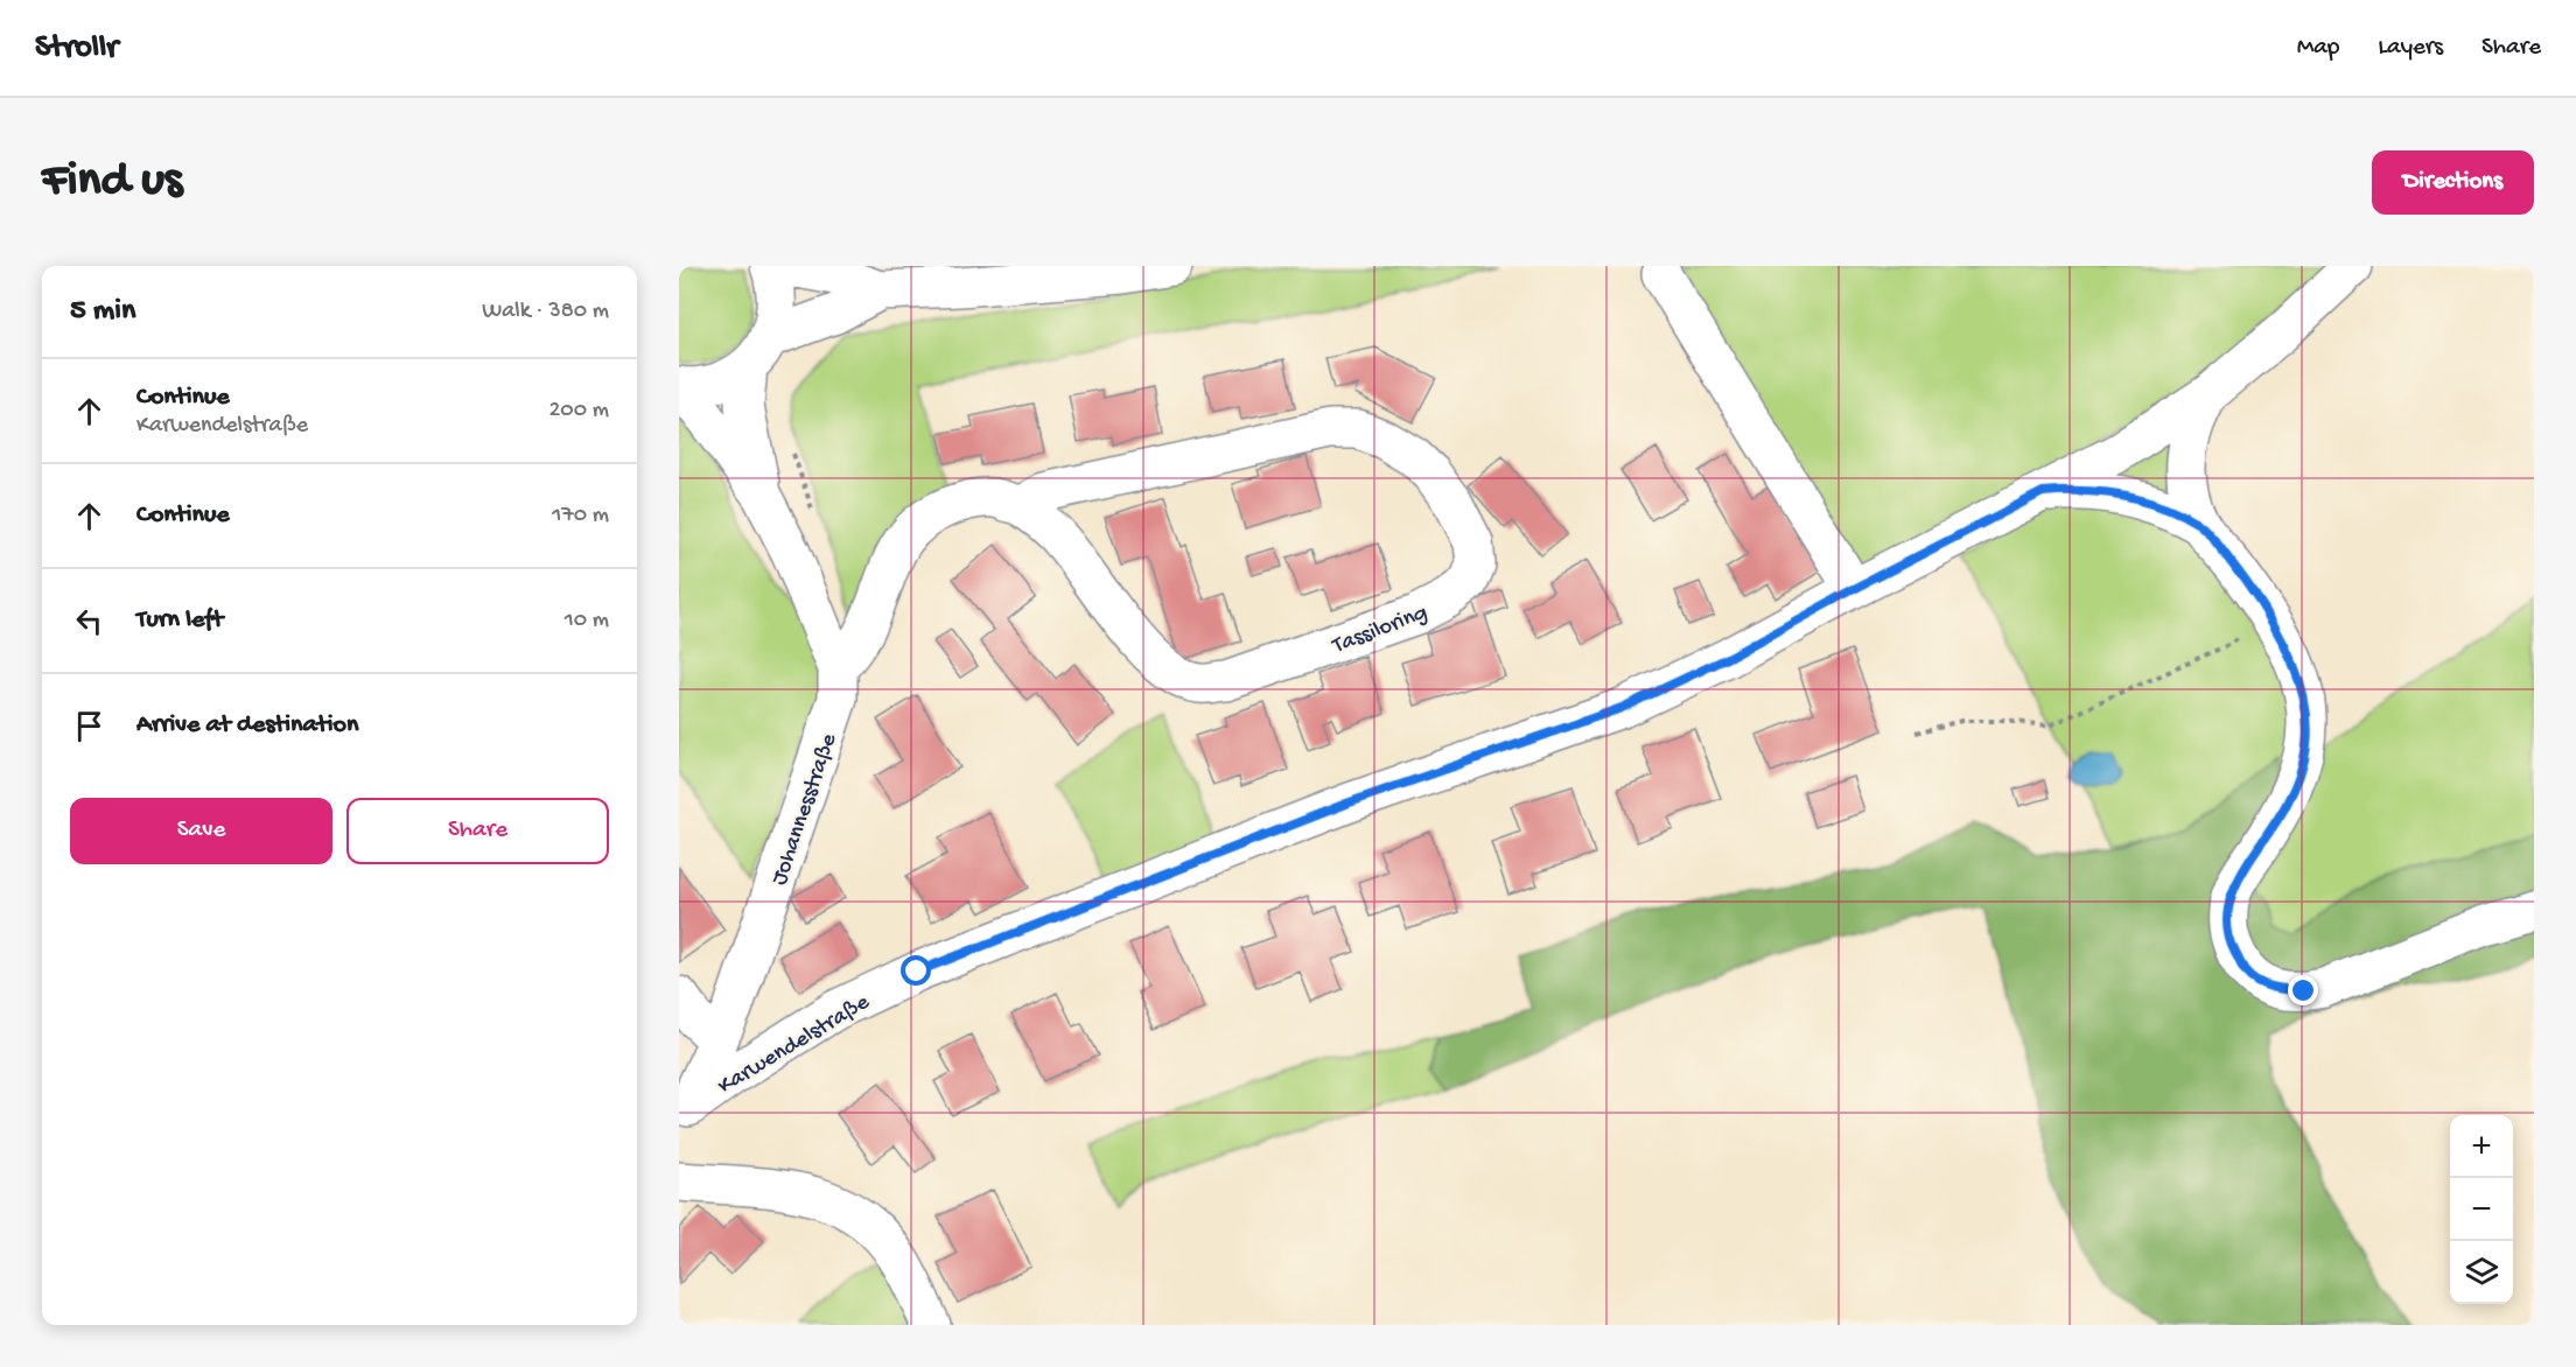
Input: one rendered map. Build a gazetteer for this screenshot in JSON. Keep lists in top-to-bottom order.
{
  "streets": {
    "street": ["Tassiloring", "Johannesstraße", "Karwendelstraße"]
  },
  "crossings": [
    ["Tassiloring", "Johannesstraße"],
    ["Johannesstraße", "Karwendelstraße"]
  ],
  "page": {
    "header": "Strollr",
    "nav": ["Map", "Layers", "Share"],
    "buttons": [
      "Directions",
      ["Save", "Share"]
    ],
    "title": "Find us",
    "heading": ["5 min", "Walk · 380 m"],
    "list": [
      ["Continue", "Karwendelstraße", "200 m"],
      ["Continue", "170 m"],
      ["Turn left", "10 m"],
      "Arrive at destination"
    ],
    "map_buttons": ["+", "−"]
  }
}
